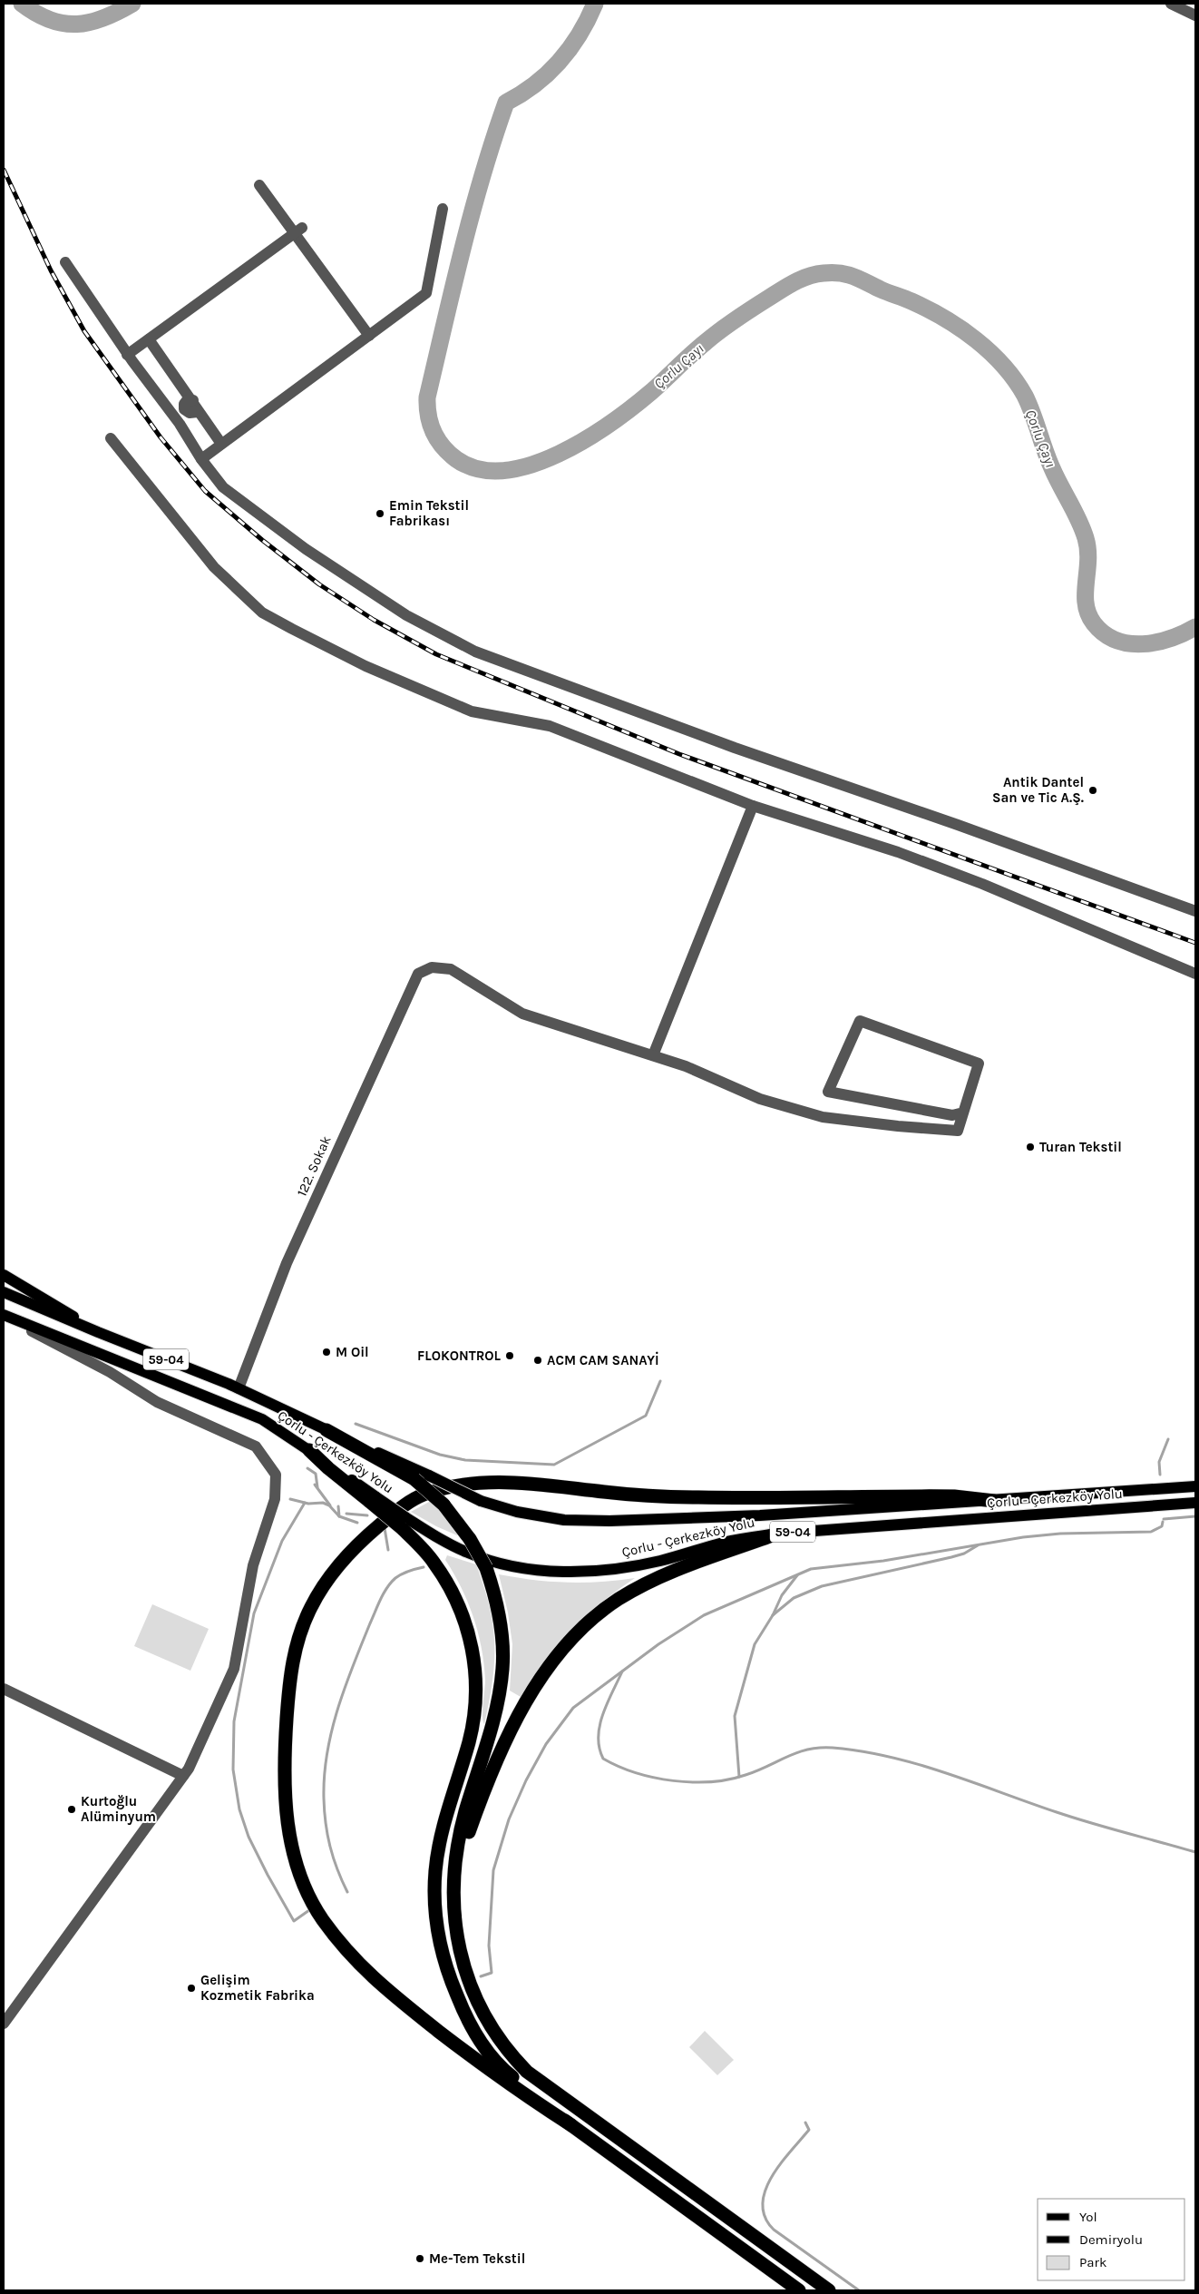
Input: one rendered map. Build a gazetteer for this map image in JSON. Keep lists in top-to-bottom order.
{
  "streets": {
    "main road": ["59-04", "Çorlu - Çerkezköy Yolu"],
    "street": ["122. Sokak"]
  },
  "crossings": [
    ["122. Sokak", "Çorlu - Çerkezköy Yolu"]
  ],
  "water": ["Çorlu Çayı"],
  "places": [
    "Emin Tekstil Fabrikası",
    "Antik Dantel San ve Tic A.Ş.",
    "Turan Tekstil",
    "M Oil",
    "FLOKONTROL",
    "ACM CAM SANAYİ",
    "Kurtoğlu Alüminyum",
    "Gelişim Kozmetik Fabrika",
    "Me-Tem Tekstil"
  ],
  "legend": ["Yol", "Demiryolu", "Park"]
}
